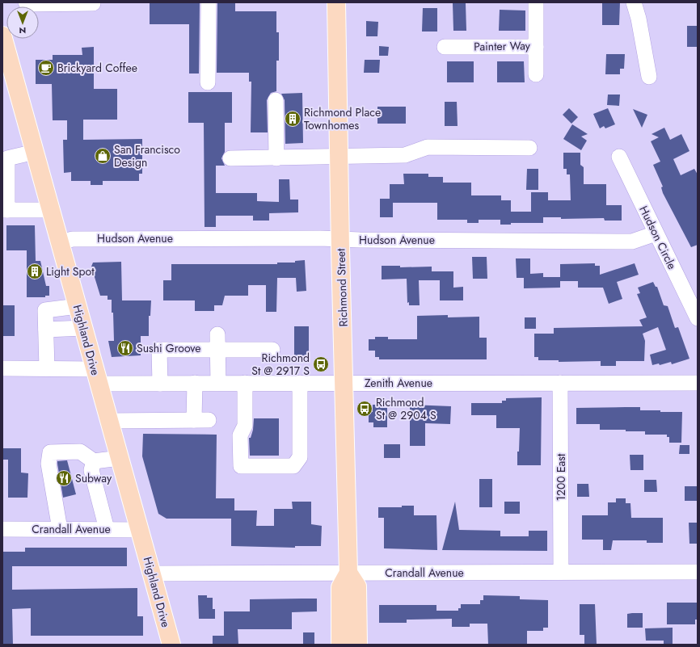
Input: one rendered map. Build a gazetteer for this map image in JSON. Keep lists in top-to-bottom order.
{
  "streets": {
    "main road": ["Richmond Street", "Highland Drive"],
    "street": [
      "Painter Way",
      "Hudson Circle",
      "Hudson Avenue",
      "Zenith Avenue",
      "1200 East",
      "Crandall Avenue"
    ]
  },
  "crossings": [
    ["Hudson Circle", "Hudson Avenue"],
    ["Hudson Avenue", "Richmond Street"],
    ["Hudson Avenue", "Highland Drive"],
    ["Richmond Street", "Zenith Avenue"],
    ["Richmond Street", "Crandall Avenue"],
    ["Highland Drive", "Zenith Avenue"],
    ["Highland Drive", "Crandall Avenue"],
    ["Zenith Avenue", "1200 East"],
    ["1200 East", "Crandall Avenue"]
  ],
  "places": {
    "cafe": ["Brickyard Coffee"],
    "building": ["Richmond Place Townhomes", "Light Spot"],
    "shop": ["San Francisco Design"],
    "restaurant": ["Sushi Groove", "Subway"],
    "bus stop": ["Richmond St @ 2917 S", "Richmond St @ 2904 S"]
  },
  "north": "bottom"
}
